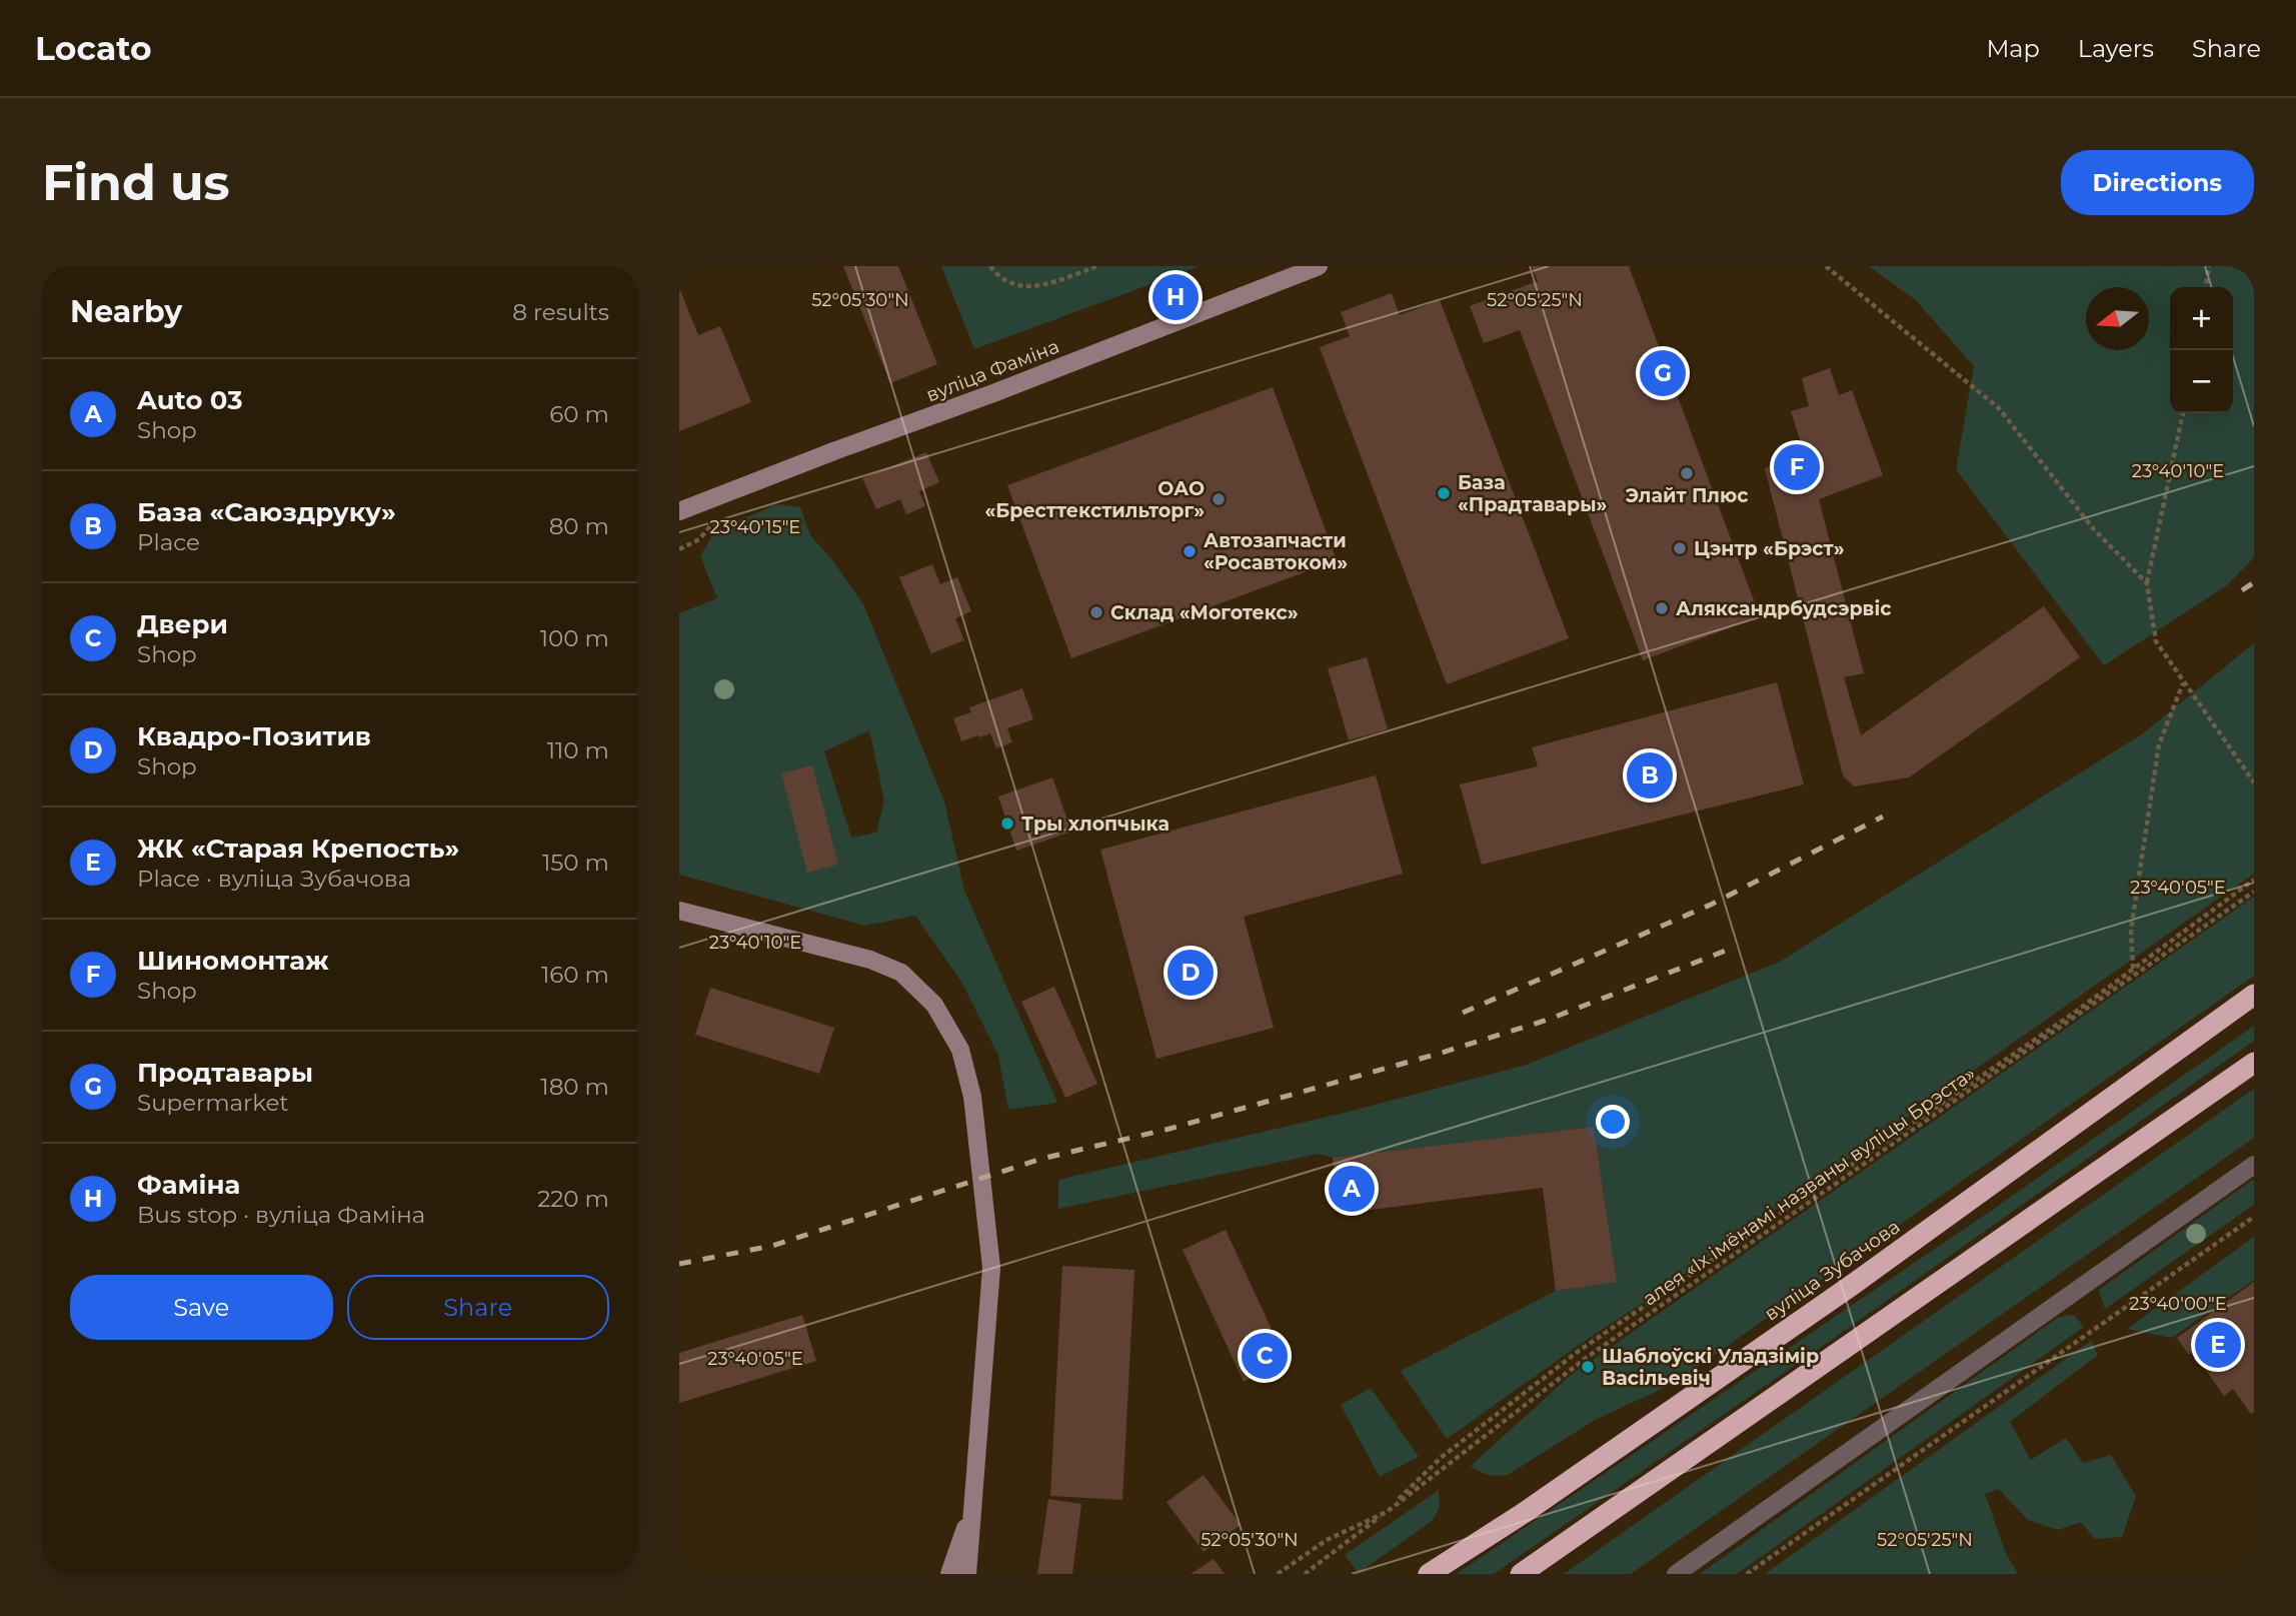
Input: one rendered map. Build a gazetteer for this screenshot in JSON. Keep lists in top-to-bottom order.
{
  "streets": {
    "highway": ["вуліца Зубачова"],
    "main road": ["вуліца Фаміна"],
    "path": ["алея «Іх імёнамі названы вуліцы Брэста»"]
  },
  "places": [
    "Элайт Плюс",
    "База «Прадтавары»",
    "ОАО «Бресттекстильторг»",
    "Цэнтр «Брэст»",
    "Автозапчасти «Росавтоком»",
    "Аляксандрбудсэрвіс",
    "Склад «Моготекс»",
    "Тры хлопчыка",
    "Шаблоўскі Уладзімір Васільевіч"
  ],
  "north": "left",
  "page": {
    "header": "Locato",
    "nav": ["Map", "Layers", "Share"],
    "buttons": [
      "Directions",
      ["Save", "Share"]
    ],
    "title": "Find us",
    "heading": ["Nearby", "8 results"],
    "pins": [
      "H",
      "G",
      "F",
      "B",
      "D",
      "A",
      "E",
      "C"
    ],
    "map_buttons": ["+", "−"],
    "list": [
      {
        "mark": "A",
        "name": "Auto 03",
        "note": "Shop",
        "value": "60 m"
      },
      {
        "mark": "B",
        "name": "База «Саюздруку»",
        "note": "Place",
        "value": "80 m"
      },
      {
        "mark": "C",
        "name": "Двери",
        "note": "Shop",
        "value": "100 m"
      },
      {
        "mark": "D",
        "name": "Квадро-Позитив",
        "note": "Shop",
        "value": "110 m"
      },
      {
        "mark": "E",
        "name": "ЖК «Старая Крепость»",
        "note": "Place · вуліца Зубачова",
        "value": "150 m"
      },
      {
        "mark": "F",
        "name": "Шиномонтаж",
        "note": "Shop",
        "value": "160 m"
      },
      {
        "mark": "G",
        "name": "Продтавары",
        "note": "Supermarket",
        "value": "180 m"
      },
      {
        "mark": "H",
        "name": "Фаміна",
        "note": "Bus stop · вуліца Фаміна",
        "value": "220 m"
      }
    ]
  },
  "coordinates": [
    "52°05'30\"N",
    "52°05'25\"N",
    "23°40'10\"E",
    "23°40'15\"E",
    "23°40'05\"E",
    "23°40'00\"E"
  ]
}
